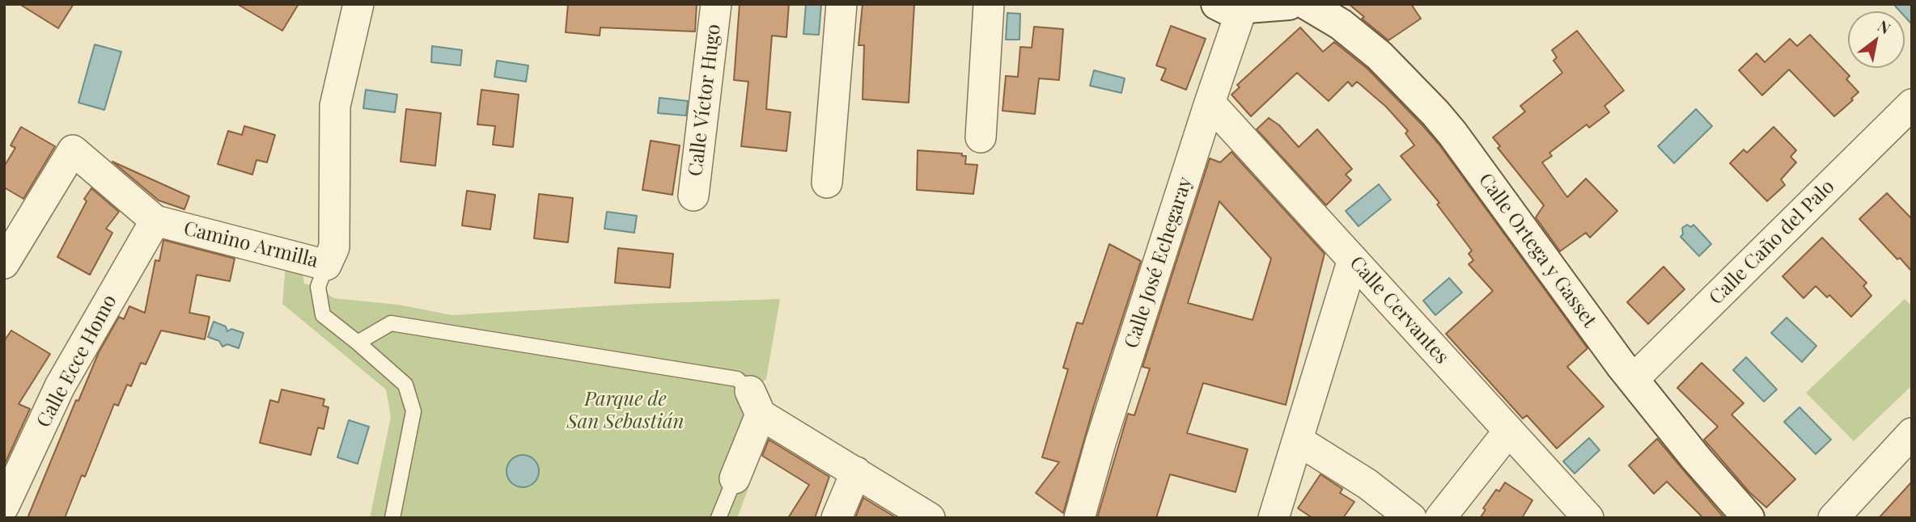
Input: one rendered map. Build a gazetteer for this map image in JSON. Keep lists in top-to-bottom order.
{
  "streets": {
    "street": [
      "Calle Víctor Hugo",
      "Calle Caño del Palo",
      "Camino Armilla",
      "Calle Ortega y Gasset",
      "Calle José Echegaray",
      "Calle Cervantes",
      "Calle Ecce Homo"
    ]
  },
  "crossings": [
    ["Calle Caño del Palo", "Calle Ortega y Gasset"],
    ["Camino Armilla", "Calle Ecce Homo"],
    ["Calle José Echegaray", "Calle Cervantes"]
  ],
  "parks": ["Parque de San Sebastián"],
  "north": "top right"
}
